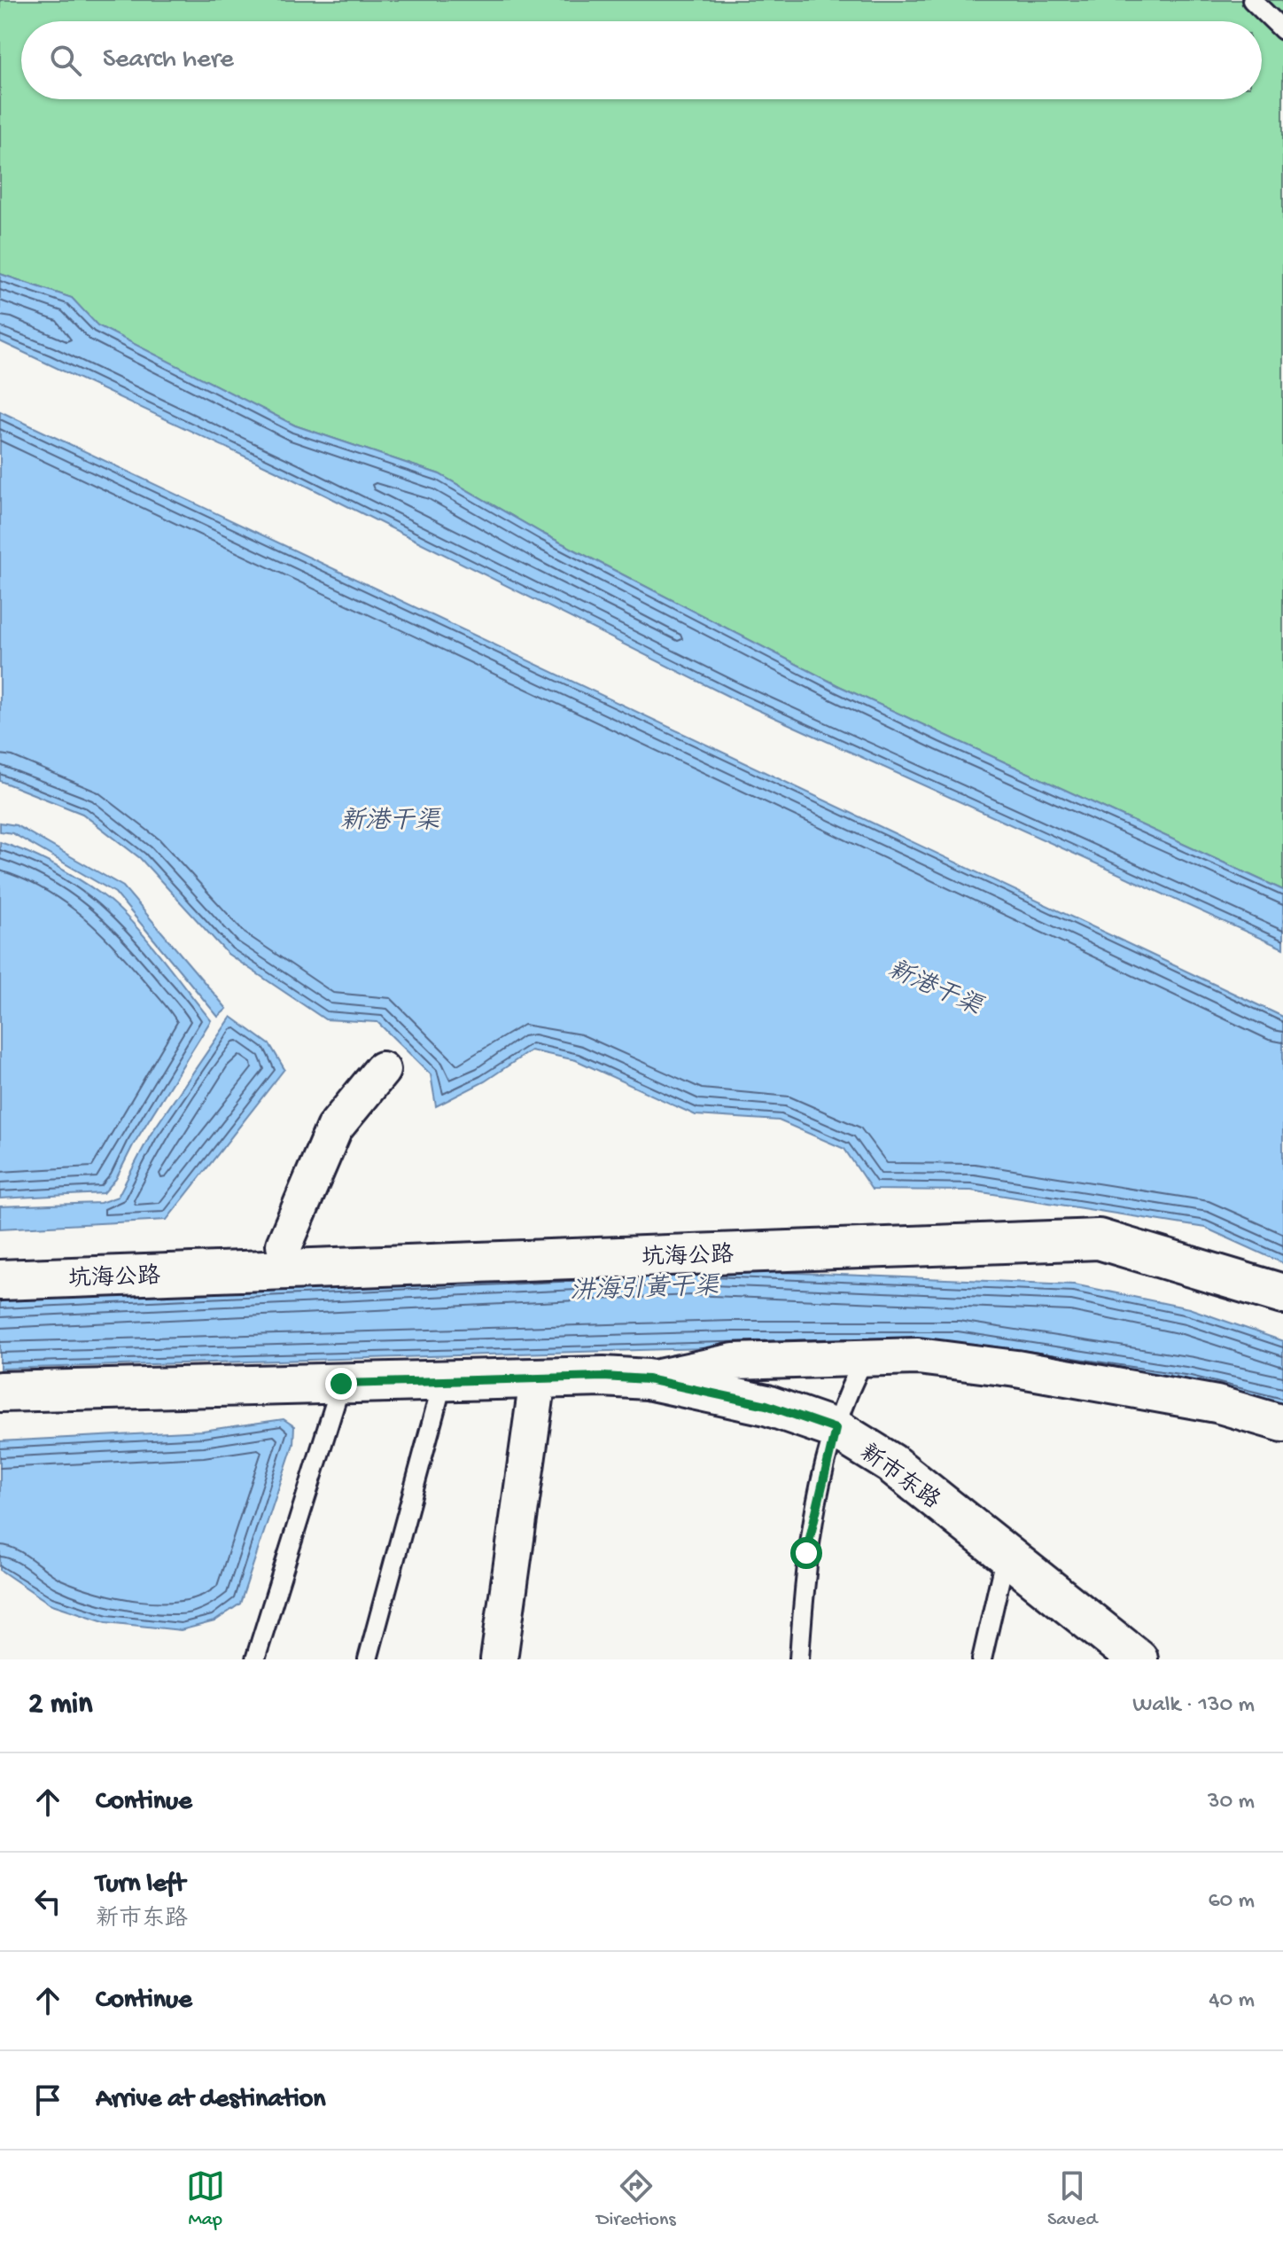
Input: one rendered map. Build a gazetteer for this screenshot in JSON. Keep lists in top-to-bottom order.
{
  "streets": {
    "main road": ["坑海公路", "新市东路"]
  },
  "water": ["新港干渠", "汫海引黄干渠"],
  "page": {
    "search": "Search here",
    "heading": ["2 min", "Walk · 130 m"],
    "list": [
      ["Continue", "30 m"],
      ["Turn left", "新市东路", "60 m"],
      ["Continue", "40 m"],
      "Arrive at destination"
    ],
    "nav": ["Map", "Directions", "Saved"]
  }
}
